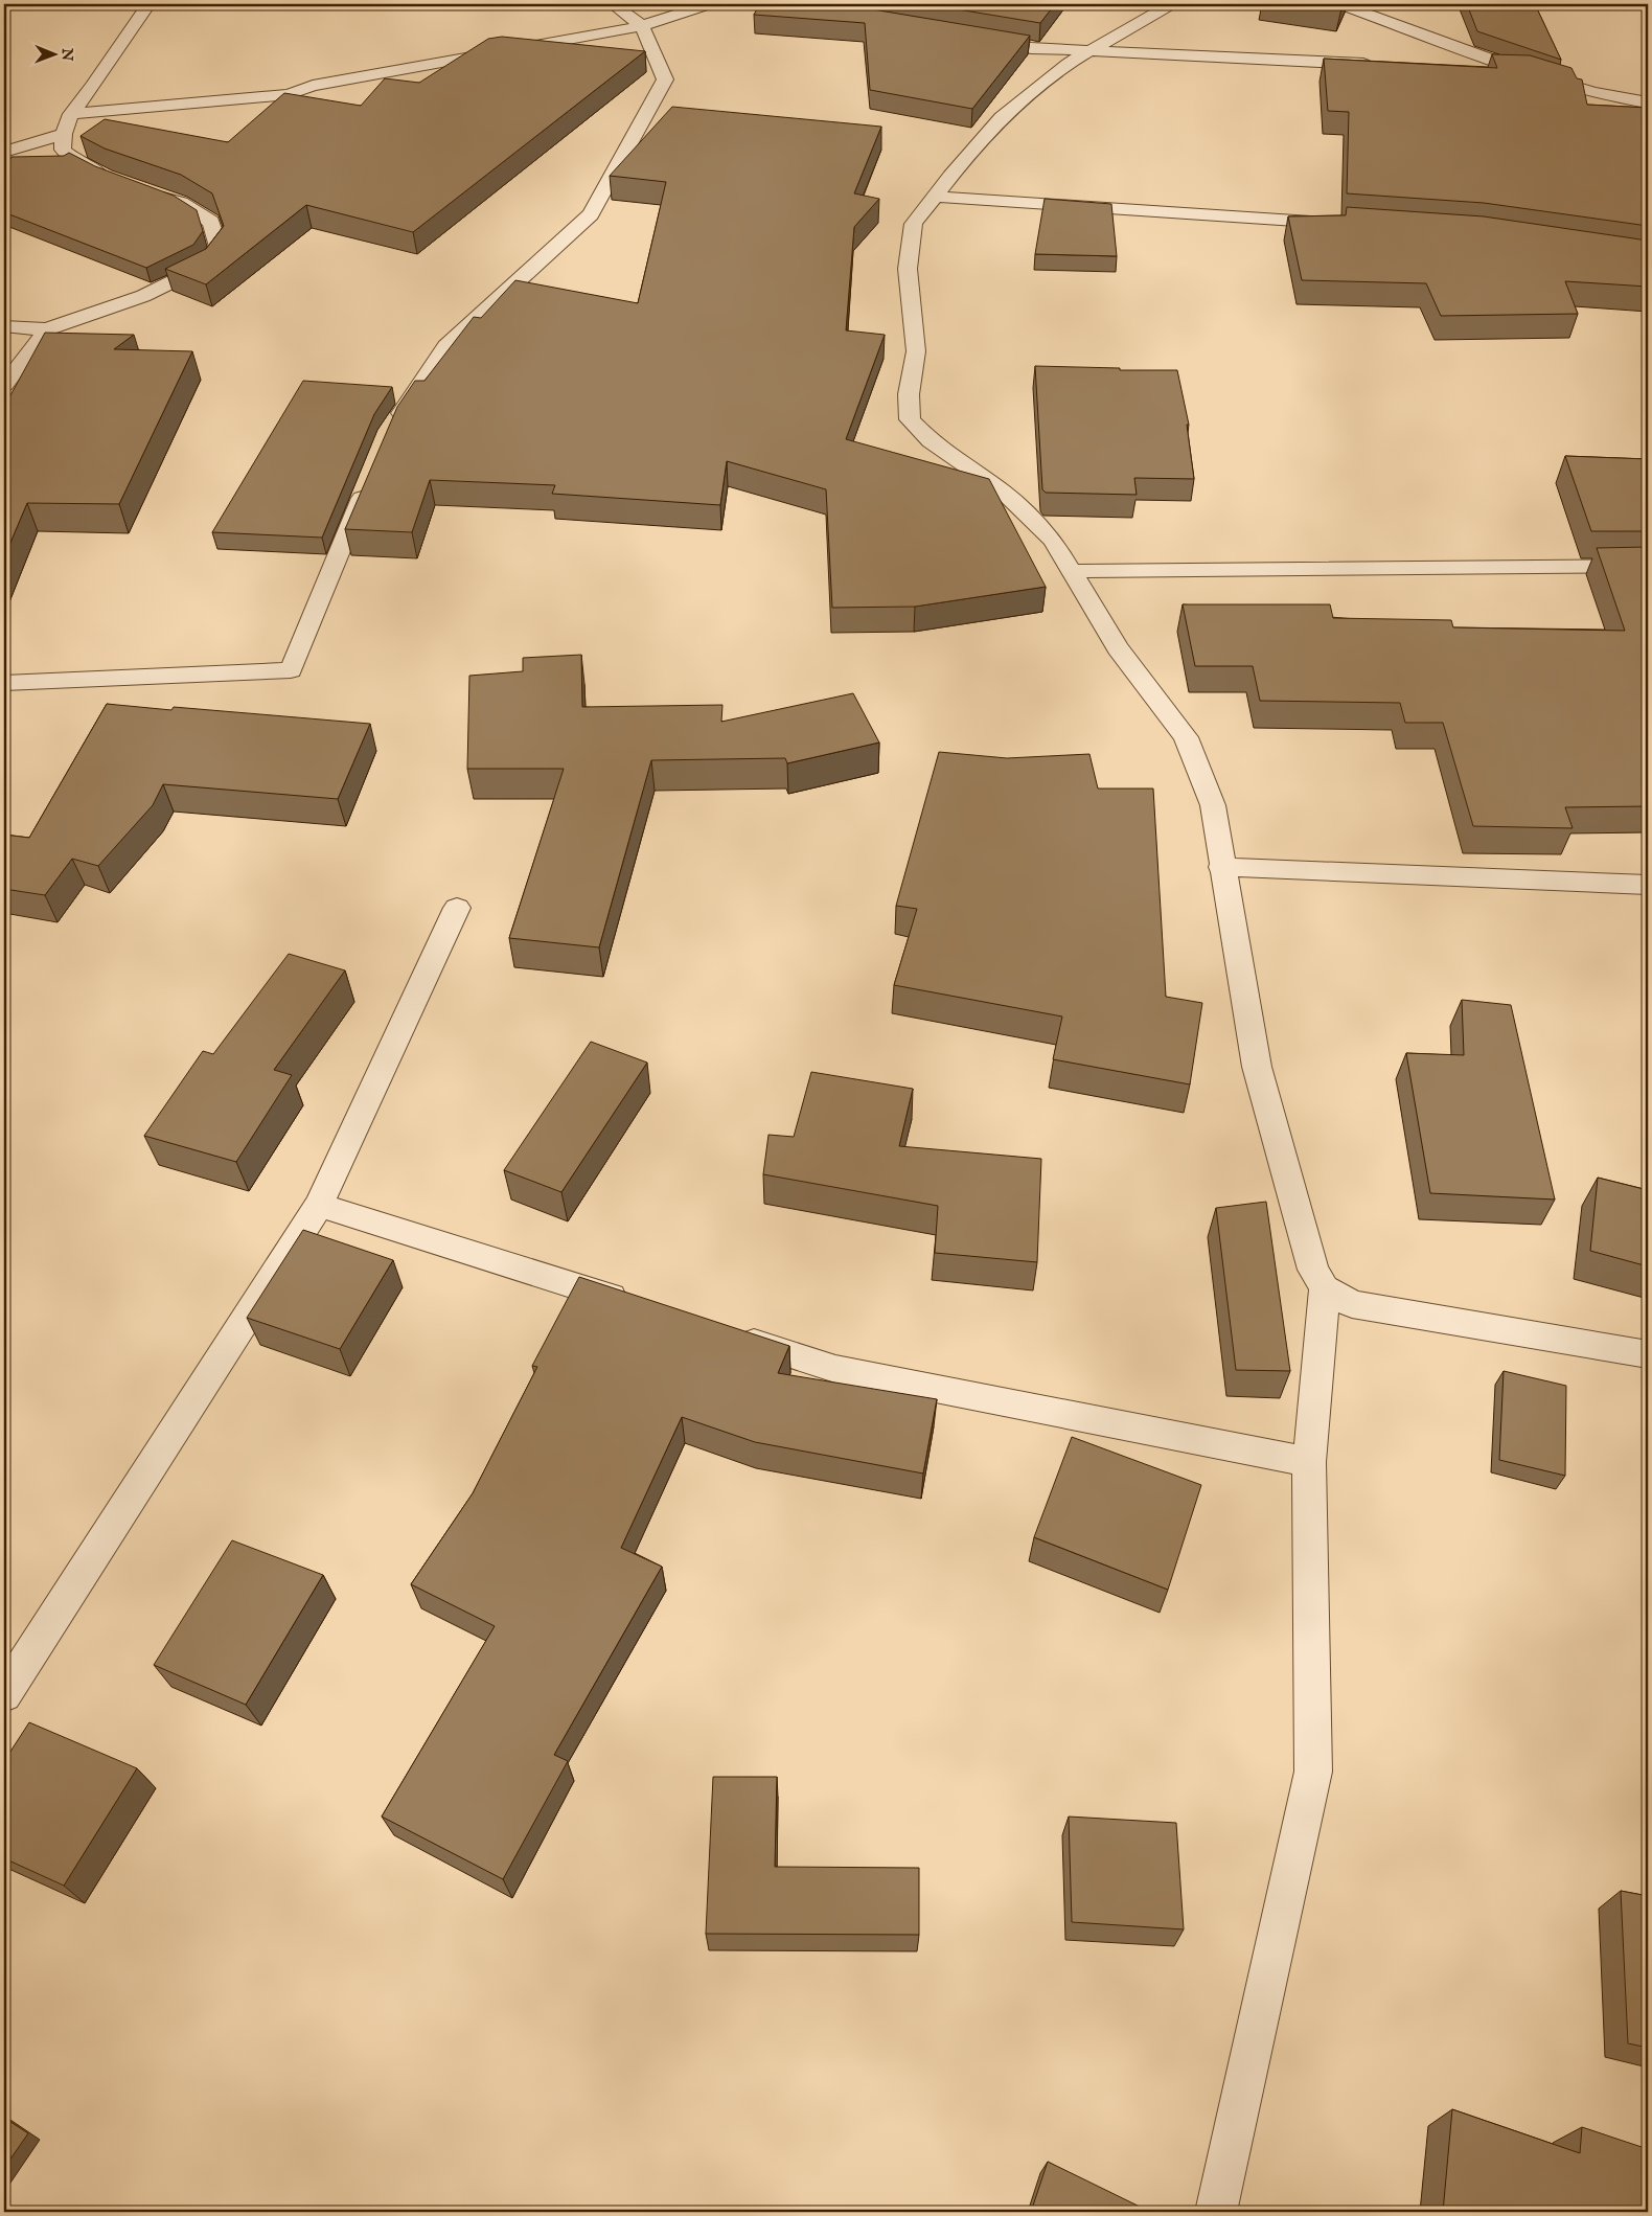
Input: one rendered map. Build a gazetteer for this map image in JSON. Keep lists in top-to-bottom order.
{
  "north": "right"
}
